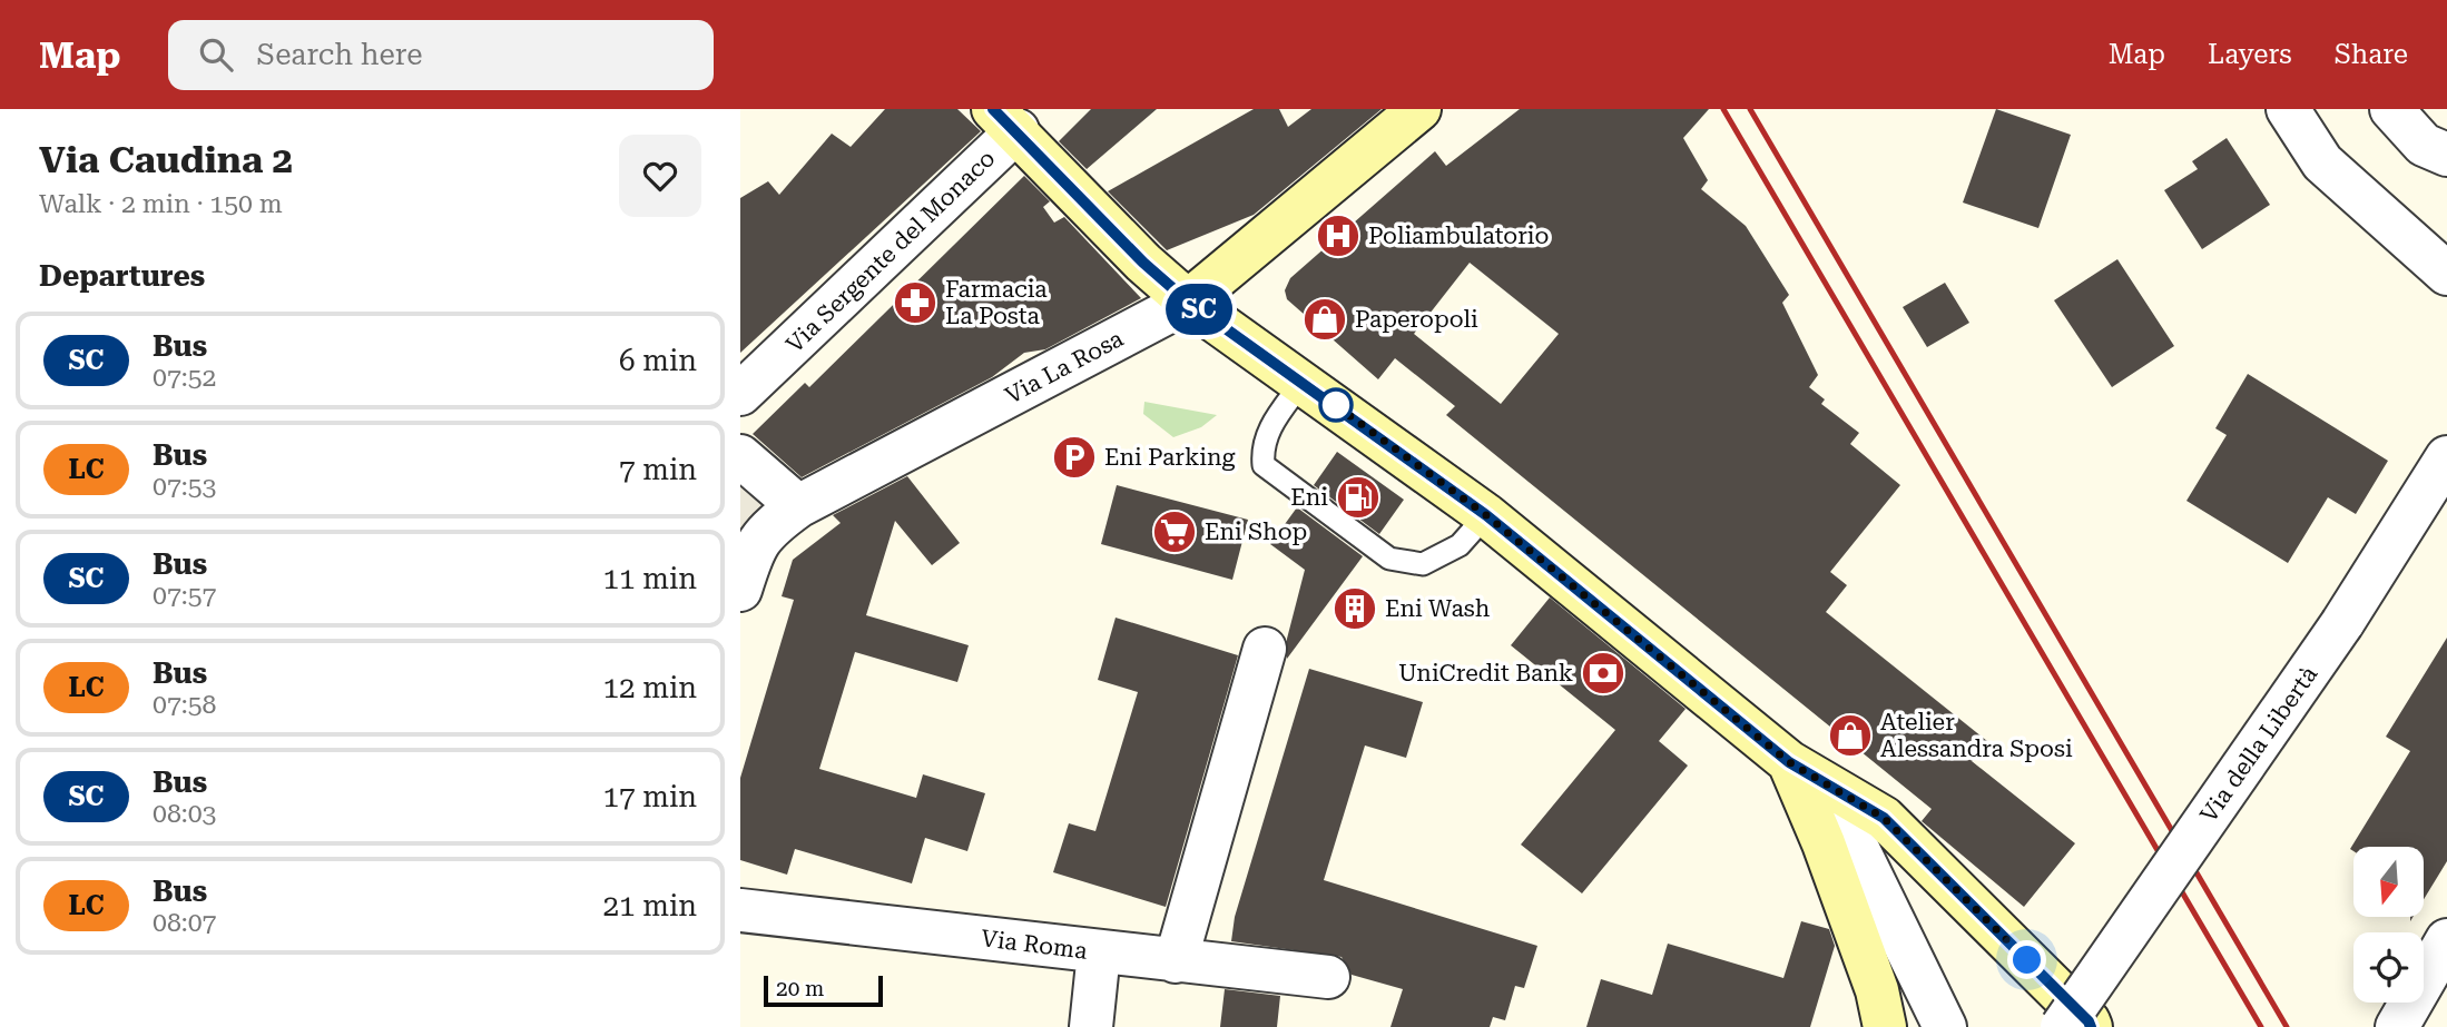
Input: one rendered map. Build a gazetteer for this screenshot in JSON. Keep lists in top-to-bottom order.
{
  "streets": {
    "main road": ["Via La Rosa"],
    "street": ["Via Sergente del Monaco", "Via della Libertà", "Via Roma"]
  },
  "places": {
    "hospital": ["Poliambulatorio"],
    "pharmacy": ["Farmacia La Posta"],
    "shop": ["Paperopoli", "Atelier Alessandra Sposi"],
    "parking": ["Eni Parking"],
    "fuel station": ["Eni"],
    "supermarket": ["Eni Shop"],
    "building": ["Eni Wash"],
    "bank": ["UniCredit Bank"]
  },
  "lines": ["bus line SC"],
  "scale_bar": "20 m",
  "north": "bottom",
  "page": {
    "header": "Map",
    "search": "Search here",
    "nav": ["Map", "Layers", "Share"],
    "heading": [
      ["Via Caudina 2", "Walk · 2 min · 150 m"],
      "Departures"
    ],
    "on_map": "SC",
    "list": [
      {
        "mark": "SC",
        "name": "Bus",
        "note": "07:52",
        "value": "6 min"
      },
      {
        "mark": "LC",
        "name": "Bus",
        "note": "07:53",
        "value": "7 min"
      },
      {
        "mark": "SC",
        "name": "Bus",
        "note": "07:57",
        "value": "11 min"
      },
      {
        "mark": "LC",
        "name": "Bus",
        "note": "07:58",
        "value": "12 min"
      },
      {
        "mark": "SC",
        "name": "Bus",
        "note": "08:03",
        "value": "17 min"
      },
      {
        "mark": "LC",
        "name": "Bus",
        "note": "08:07",
        "value": "21 min"
      }
    ],
    "scale": "20 m"
  }
}
